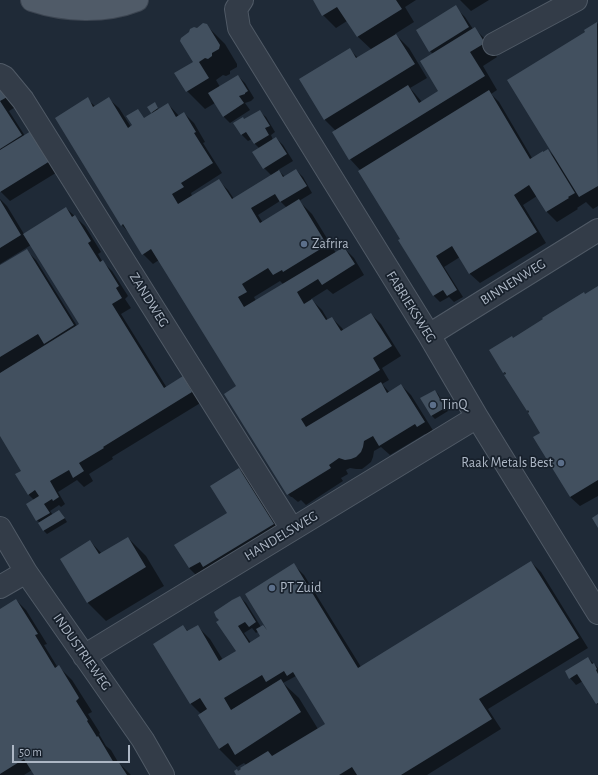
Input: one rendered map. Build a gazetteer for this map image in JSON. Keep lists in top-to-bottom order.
{
  "streets": {
    "street": [
      "BINNENWEG",
      "ZANDWEG",
      "FABRIEKSWEG",
      "HANDELSWEG",
      "INDUSTRIEWEG"
    ]
  },
  "crossings": [
    ["BINNENWEG", "FABRIEKSWEG"],
    ["ZANDWEG", "HANDELSWEG"],
    ["FABRIEKSWEG", "HANDELSWEG"],
    ["HANDELSWEG", "INDUSTRIEWEG"]
  ],
  "places": [
    "Zafrira",
    "TinQ",
    "Raak Metals Best",
    "PT Zuid"
  ],
  "scale_bar": "50 m"
}
